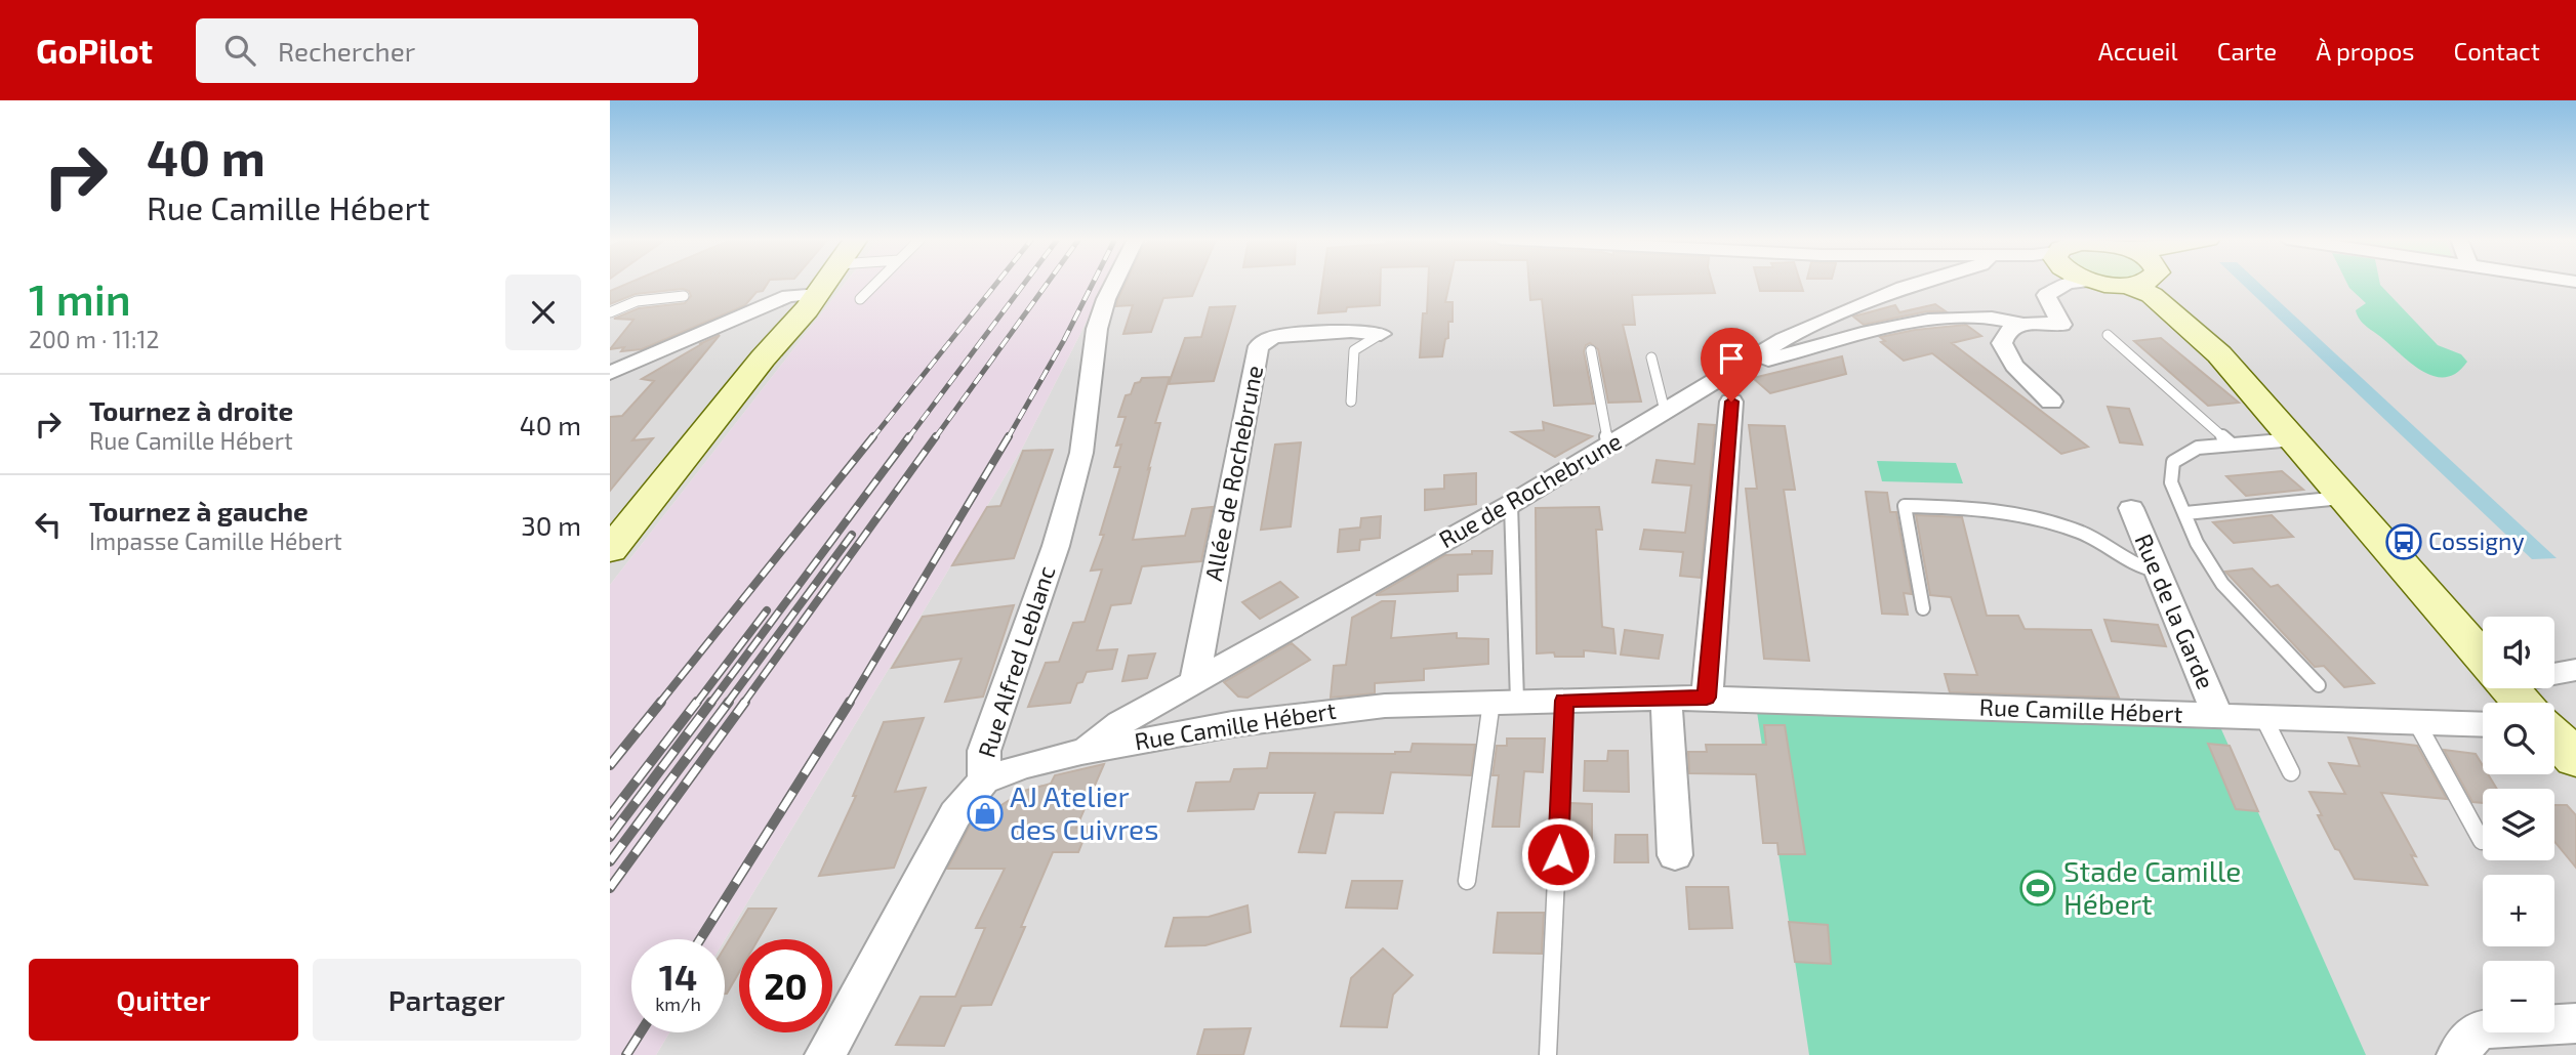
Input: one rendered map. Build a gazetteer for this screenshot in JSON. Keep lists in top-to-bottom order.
{
  "streets": {
    "street": [
      "Allée de Rochebrune",
      "Rue de Rochebrune",
      "Rue de la Garde",
      "Rue Alfred Leblanc",
      "Rue Camille Hébert"
    ]
  },
  "crossings": [
    ["Allée de Rochebrune", "Rue de Rochebrune"],
    ["Rue de Rochebrune", "Rue Camille Hébert"],
    ["Rue de la Garde", "Rue Camille Hébert"],
    ["Rue Alfred Leblanc", "Rue Camille Hébert"]
  ],
  "places": {
    "bus stop": ["Cossigny"],
    "shop": ["AJ Atelier des Cuivres"],
    "sports": ["Stade Camille Hébert"]
  },
  "page": {
    "header": "GoPilot",
    "search": "Rechercher",
    "nav": [
      "Accueil",
      "Carte",
      "À propos",
      "Contact"
    ],
    "turn": ["40 m", "Rue Camille Hébert"],
    "heading": ["1 min", "200 m · 11:12"],
    "list": [
      {
        "name": "Tournez à droite",
        "note": "Rue Camille Hébert",
        "value": "40 m"
      },
      {
        "name": "Tournez à gauche",
        "note": "Impasse Camille Hébert",
        "value": "30 m"
      }
    ],
    "map_buttons": ["+", "−"],
    "speed": "14 km/h",
    "limit": "20",
    "buttons": ["Quitter", "Partager"]
  }
}
